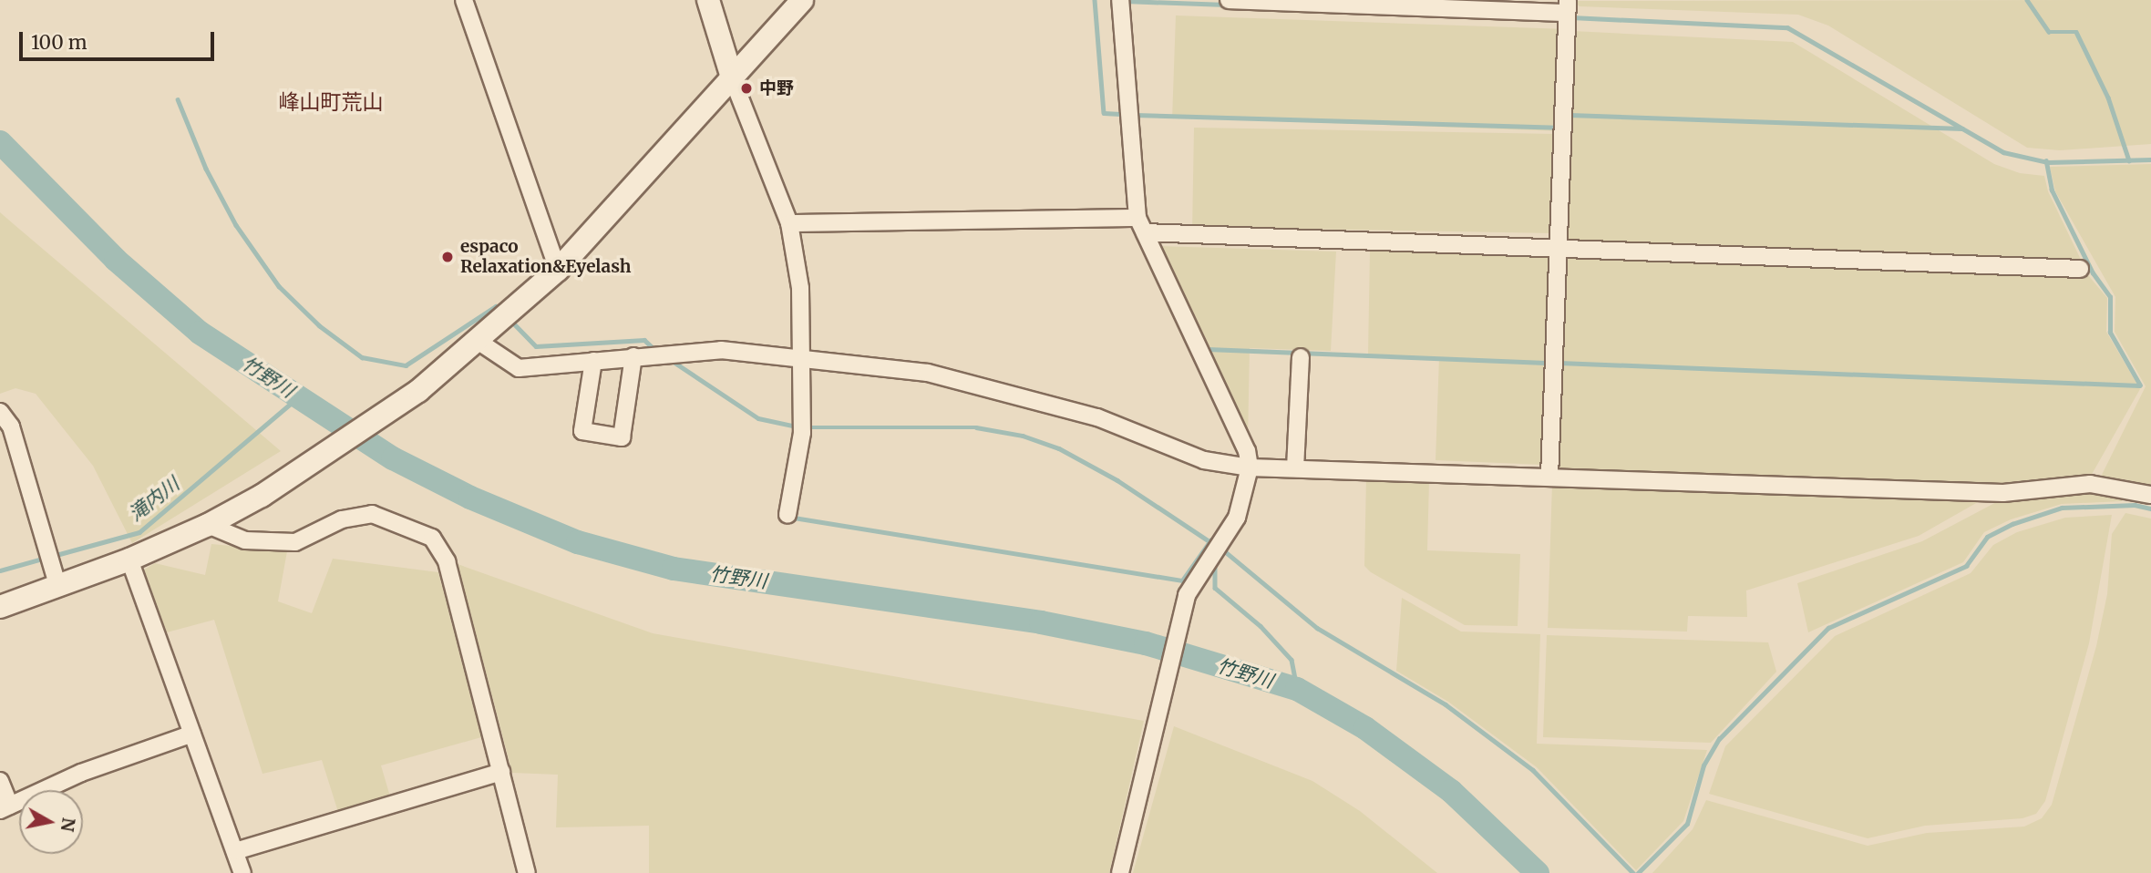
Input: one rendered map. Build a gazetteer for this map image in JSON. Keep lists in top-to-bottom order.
{
  "districts": ["峰山町荒山"],
  "water": ["竹野川", "滝内川"],
  "places": ["中野", "espaco Relaxation&Eyelash"],
  "scale_bar": "100 m",
  "north": "right"
}
